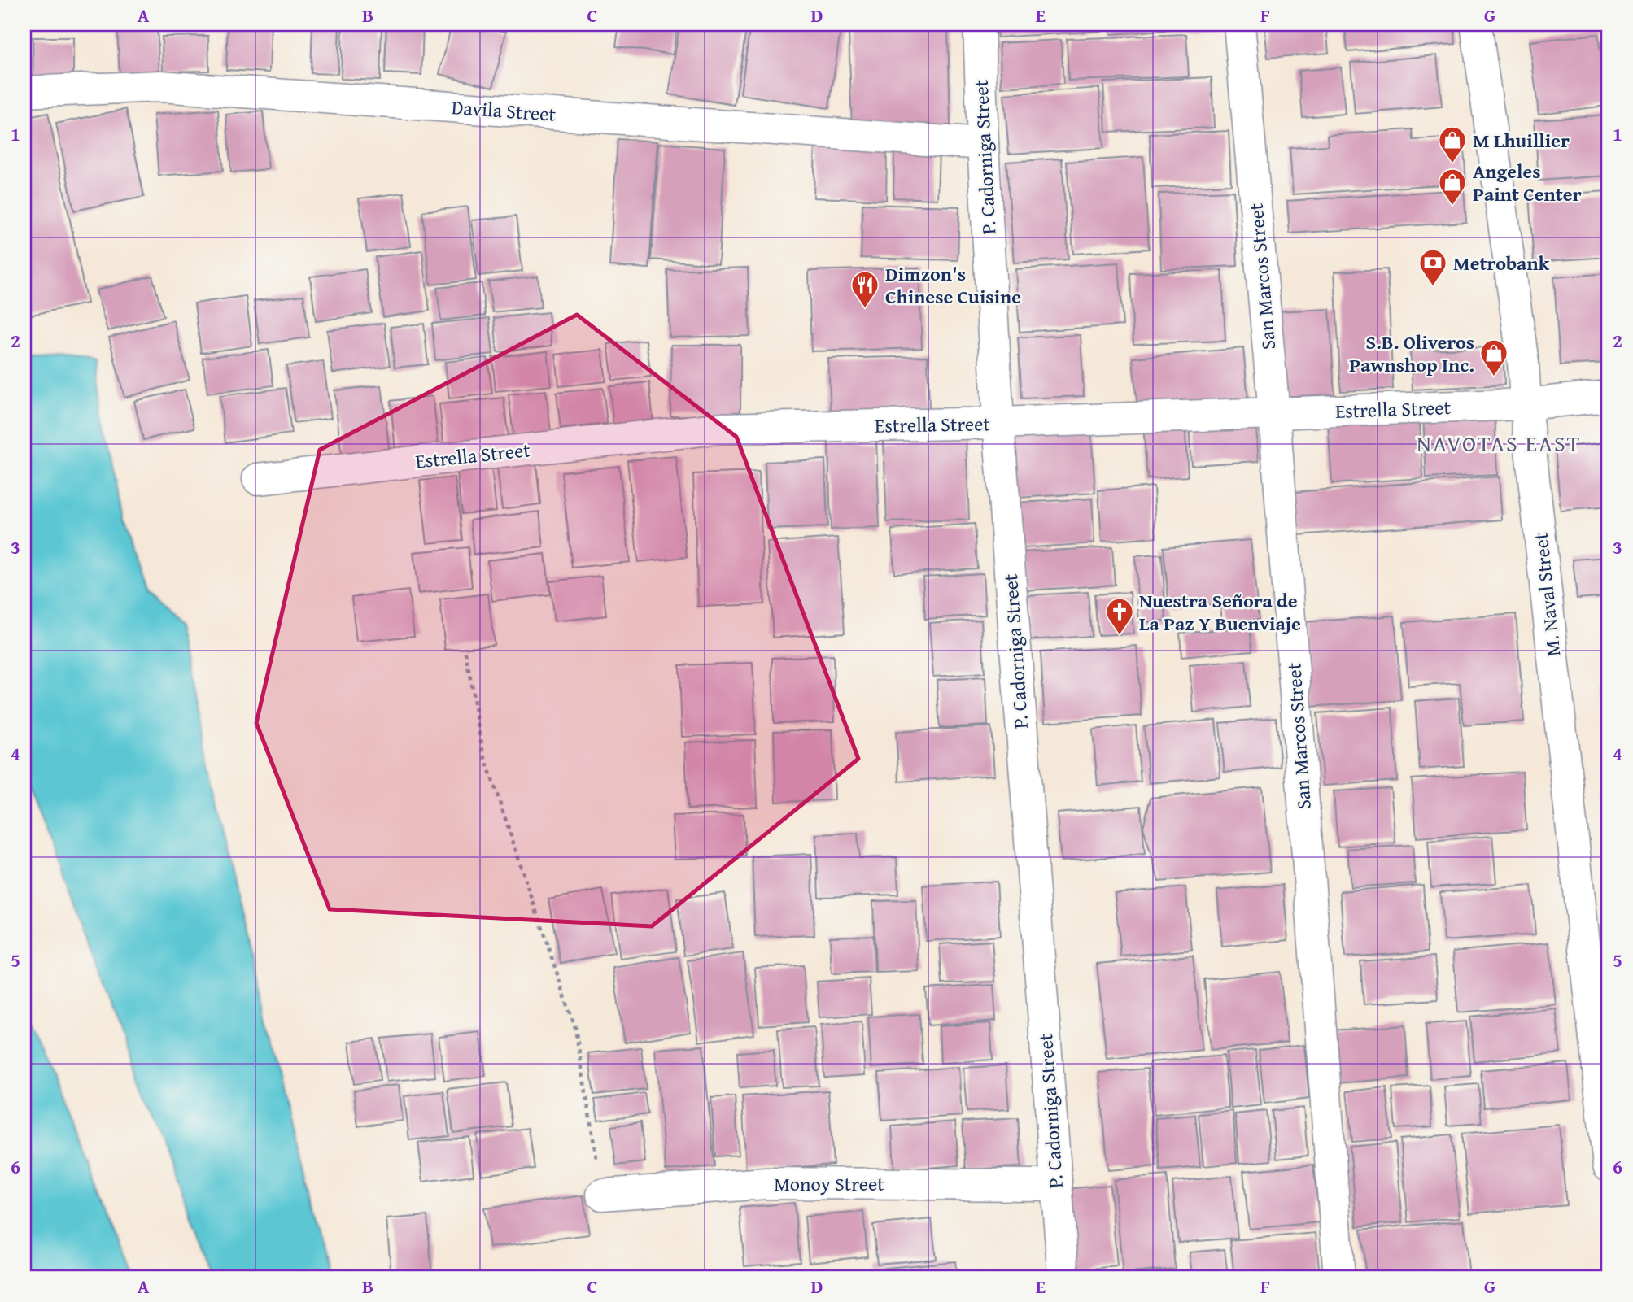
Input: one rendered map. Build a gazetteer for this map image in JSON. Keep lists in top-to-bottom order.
{
  "streets": {
    "street": [
      "Davila Street",
      "P. Cadorniga Street",
      "San Marcos Street",
      "Estrella Street",
      "M. Naval Street",
      "Monoy Street"
    ]
  },
  "crossings": [
    ["Davila Street", "P. Cadorniga Street"],
    ["P. Cadorniga Street", "Estrella Street"],
    ["P. Cadorniga Street", "Monoy Street"],
    ["San Marcos Street", "Estrella Street"],
    ["Estrella Street", "M. Naval Street"]
  ],
  "districts": ["NAVOTAS EAST"],
  "places": {
    "shop": ["M Lhuillier", "Angeles Paint Center", "S.B. Oliveros Pawnshop Inc."],
    "bank": ["Metrobank"],
    "restaurant": ["Dimzon's Chinese Cuisine"],
    "church": ["Nuestra Señora de La Paz Y Buenviaje"]
  },
  "grid": {
    "columns": [
      "A",
      "B",
      "C",
      "D",
      "E",
      "F",
      "G"
    ],
    "rows": [
      "1",
      "2",
      "3",
      "4",
      "5",
      "6"
    ]
  }
}
